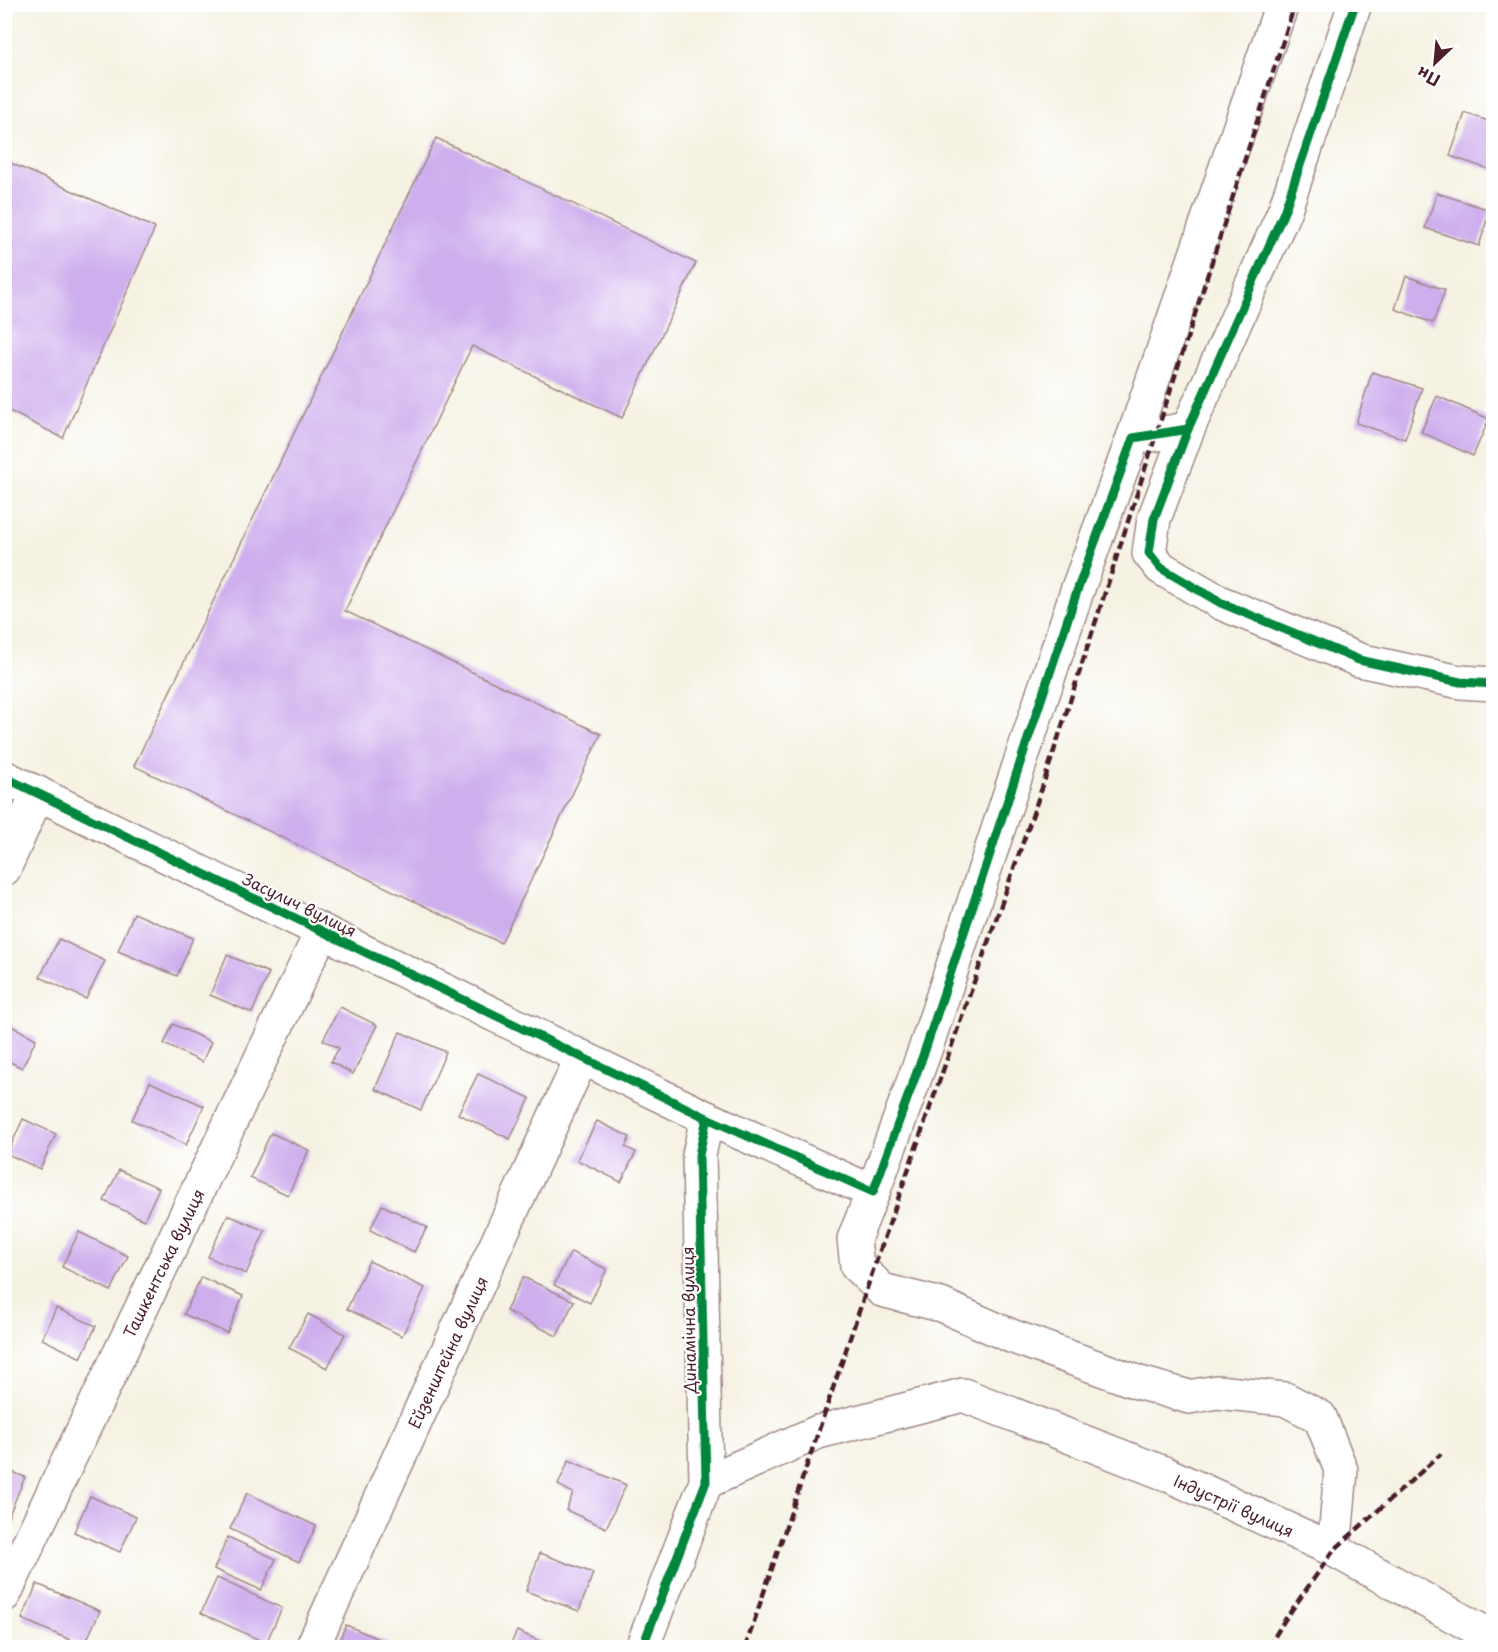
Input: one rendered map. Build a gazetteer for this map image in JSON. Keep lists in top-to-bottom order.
{
  "streets": {
    "street": [
      "Засулич вулиця",
      "Ташкентська вулиця",
      "Динамічна вулиця",
      "Ейзенштейна вулиця",
      "Індустрії вулиця"
    ]
  },
  "crossings": [
    ["Засулич вулиця", "Ташкентська вулиця"],
    ["Засулич вулиця", "Ейзенштейна вулиця"],
    ["Динамічна вулиця", "Індустрії вулиця"]
  ],
  "north": "bottom left"
}
